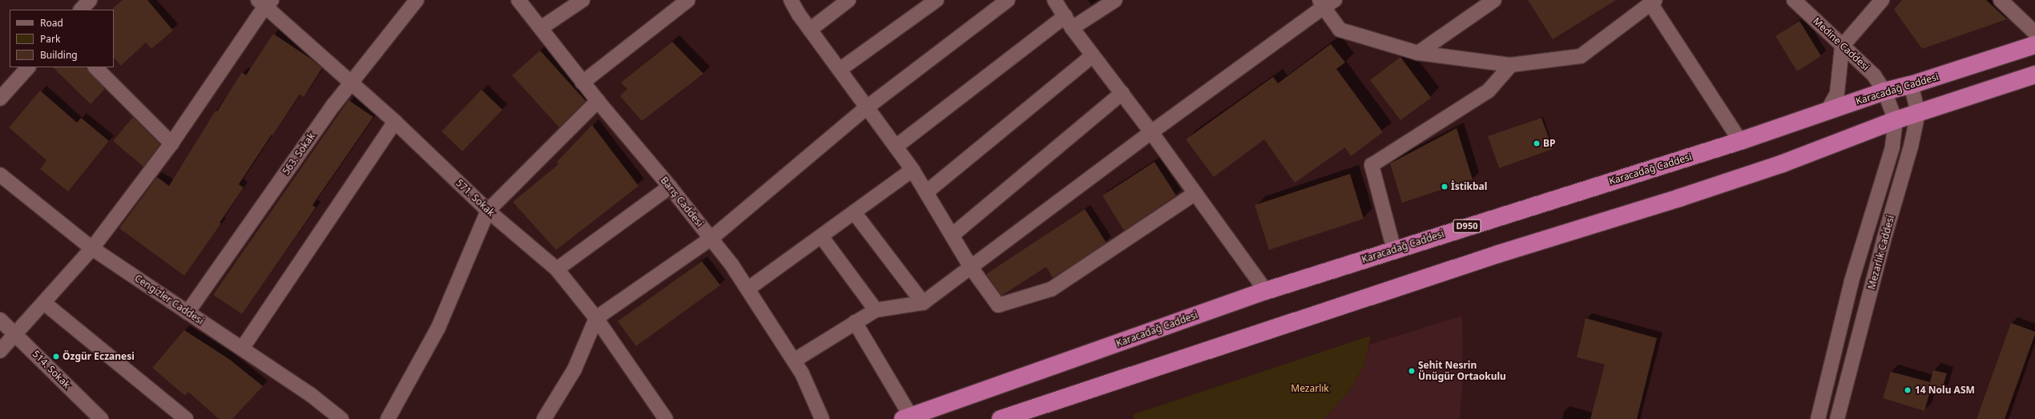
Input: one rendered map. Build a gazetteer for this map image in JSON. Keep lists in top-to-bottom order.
{
  "streets": {
    "highway": ["Karacadağ Caddesi", "D950"],
    "street": [
      "Medine Caddesi",
      "563. Sokak",
      "571. Sokak",
      "Barış Caddesi",
      "Mezarlık Caddesi",
      "Cengizler Caddesi",
      "514. Sokak"
    ]
  },
  "crossings": [
    ["Medine Caddesi", "Karacadağ Caddesi"],
    ["Medine Caddesi", "Mezarlık Caddesi"],
    ["Karacadağ Caddesi", "Mezarlık Caddesi"],
    ["563. Sokak", "571. Sokak"],
    ["563. Sokak", "Cengizler Caddesi"]
  ],
  "parks": ["Mezarlık"],
  "places": [
    "BP",
    "İstikbal",
    "Özgür Eczanesi",
    "Şehit Nesrin Ünügür Ortaokulu",
    "14 Nolu ASM"
  ],
  "legend": ["Road", "Park", "Building"]
}
